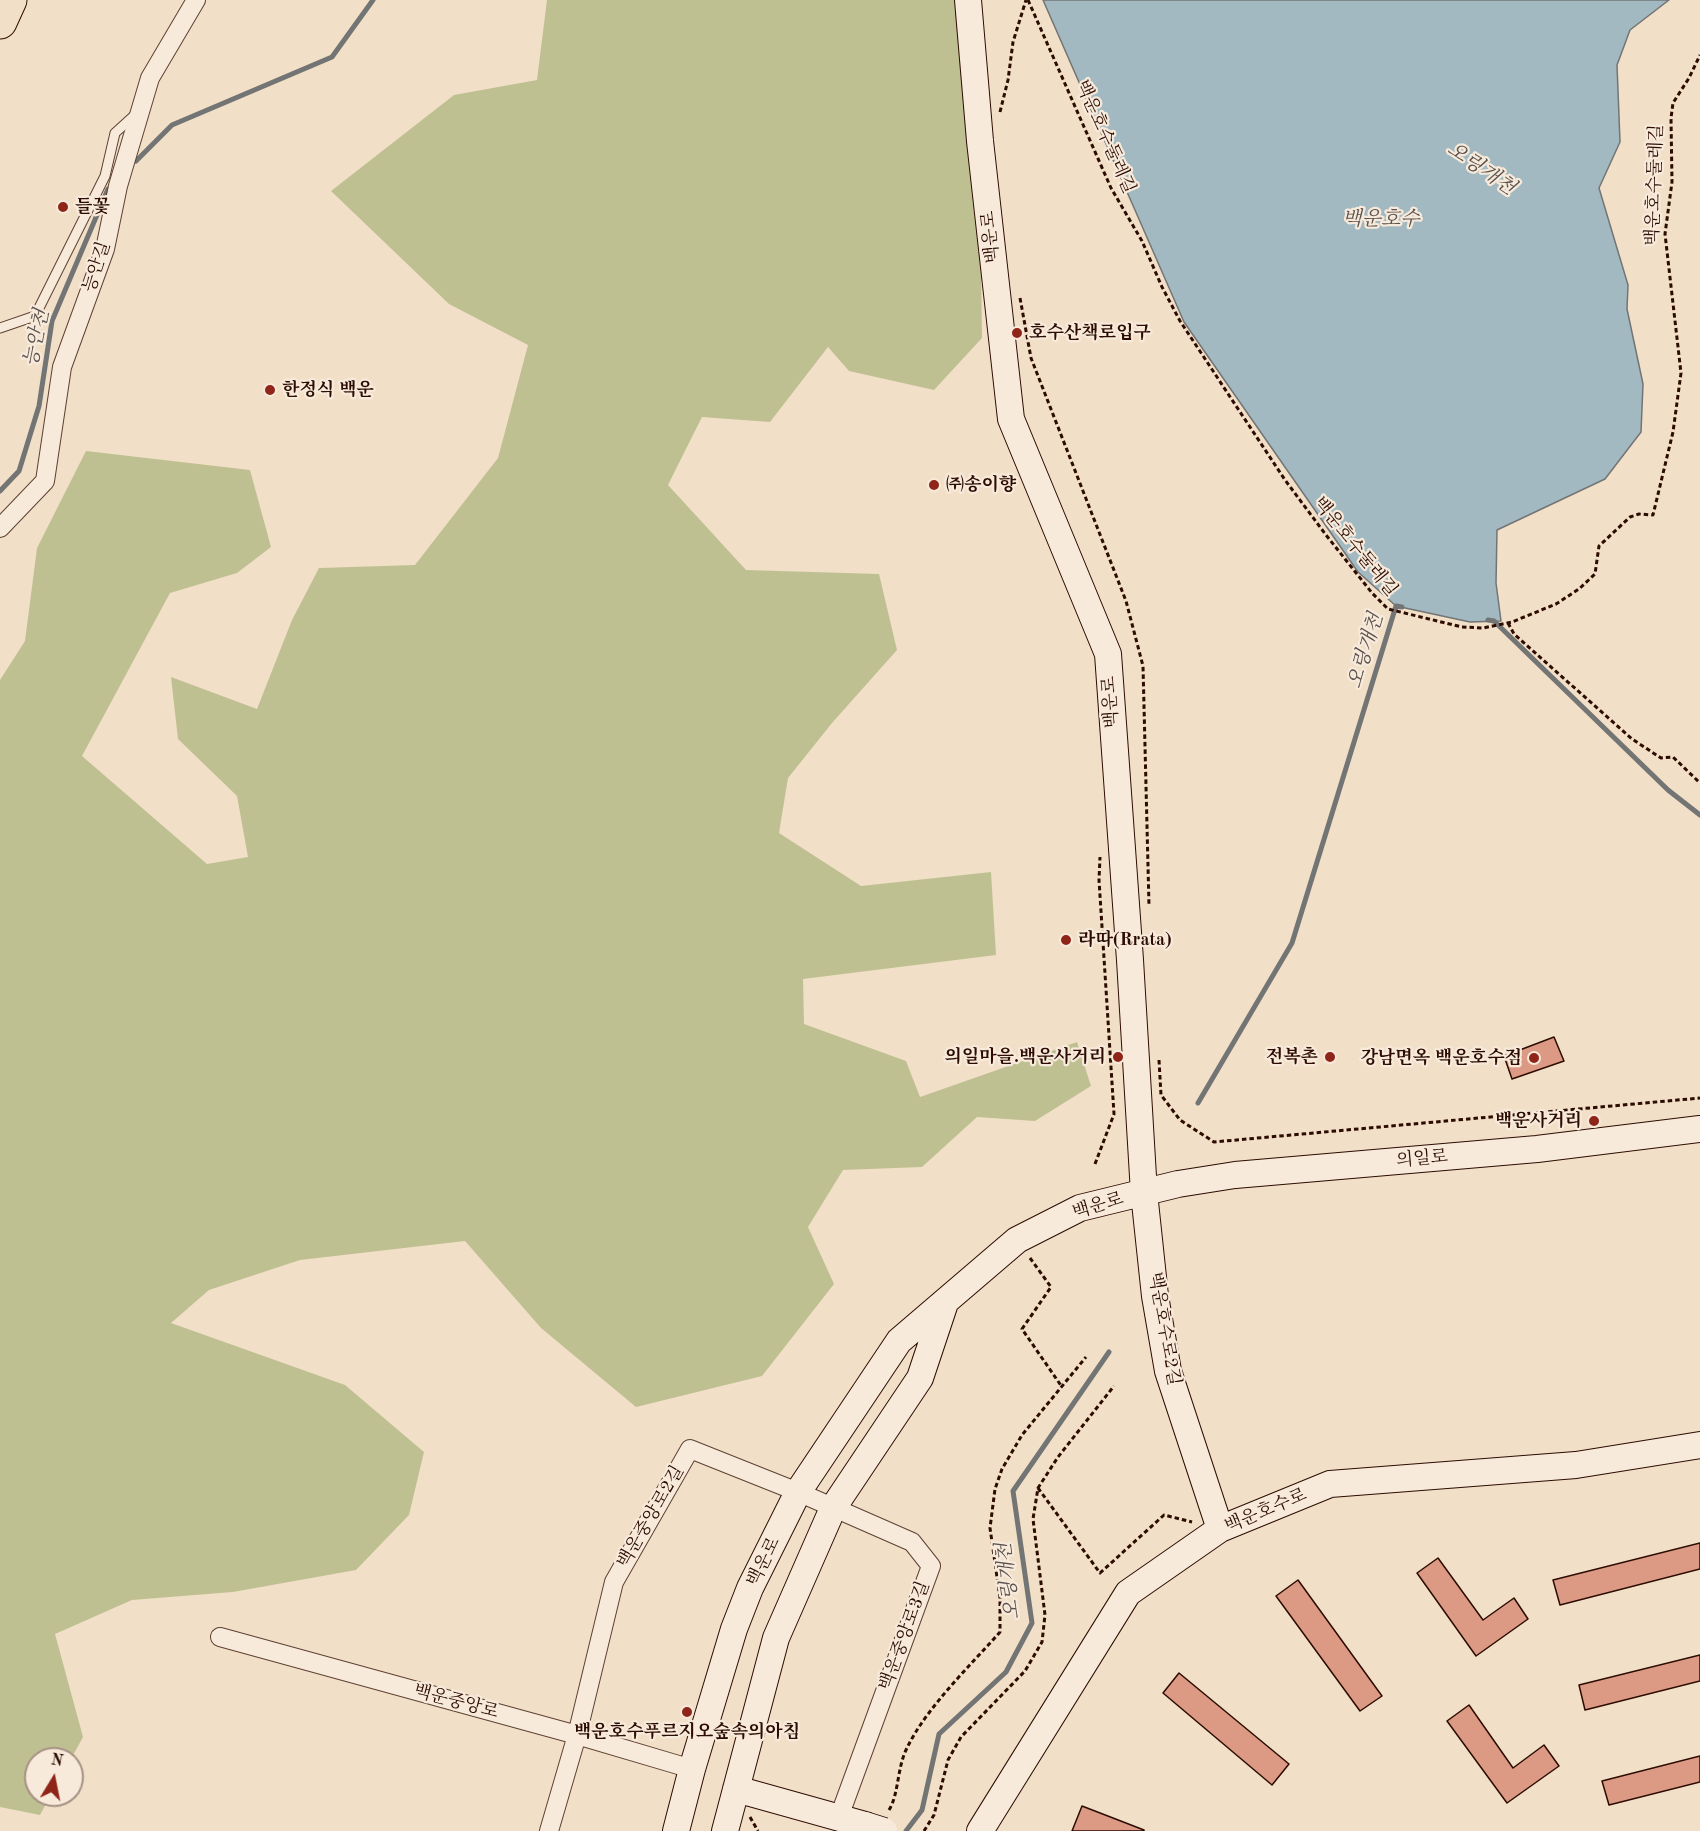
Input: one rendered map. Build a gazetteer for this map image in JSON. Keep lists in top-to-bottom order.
{
  "streets": {
    "main road": [
      "백운로",
      "의일로",
      "백운호수로2길",
      "백운호수로"
    ],
    "street": [
      "능안길",
      "백운중앙로2길",
      "백운중앙로3길",
      "백운중앙로"
    ],
    "path": ["백운호수둘레길"]
  },
  "crossings": [
    ["백운로", "의일로"],
    ["백운로", "백운호수로2길"],
    ["백운로", "백운중앙로2길"],
    ["백운로", "백운중앙로"],
    ["의일로", "백운호수로2길"],
    ["백운호수로2길", "백운호수로"],
    ["백운중앙로2길", "백운중앙로3길"],
    ["백운중앙로2길", "백운중앙로"]
  ],
  "water": ["오링개천", "백운호수", "능안천"],
  "places": [
    "들꽃",
    "호수산책로입구",
    "한정식 백운",
    "㈜송이향",
    "라따(Rrata)",
    "의일마을.백운사거리",
    "전복촌",
    "강남면옥 백운호수점",
    "백운사거리",
    "백운호수푸르지오숲속의아침"
  ],
  "north": "top"
}
